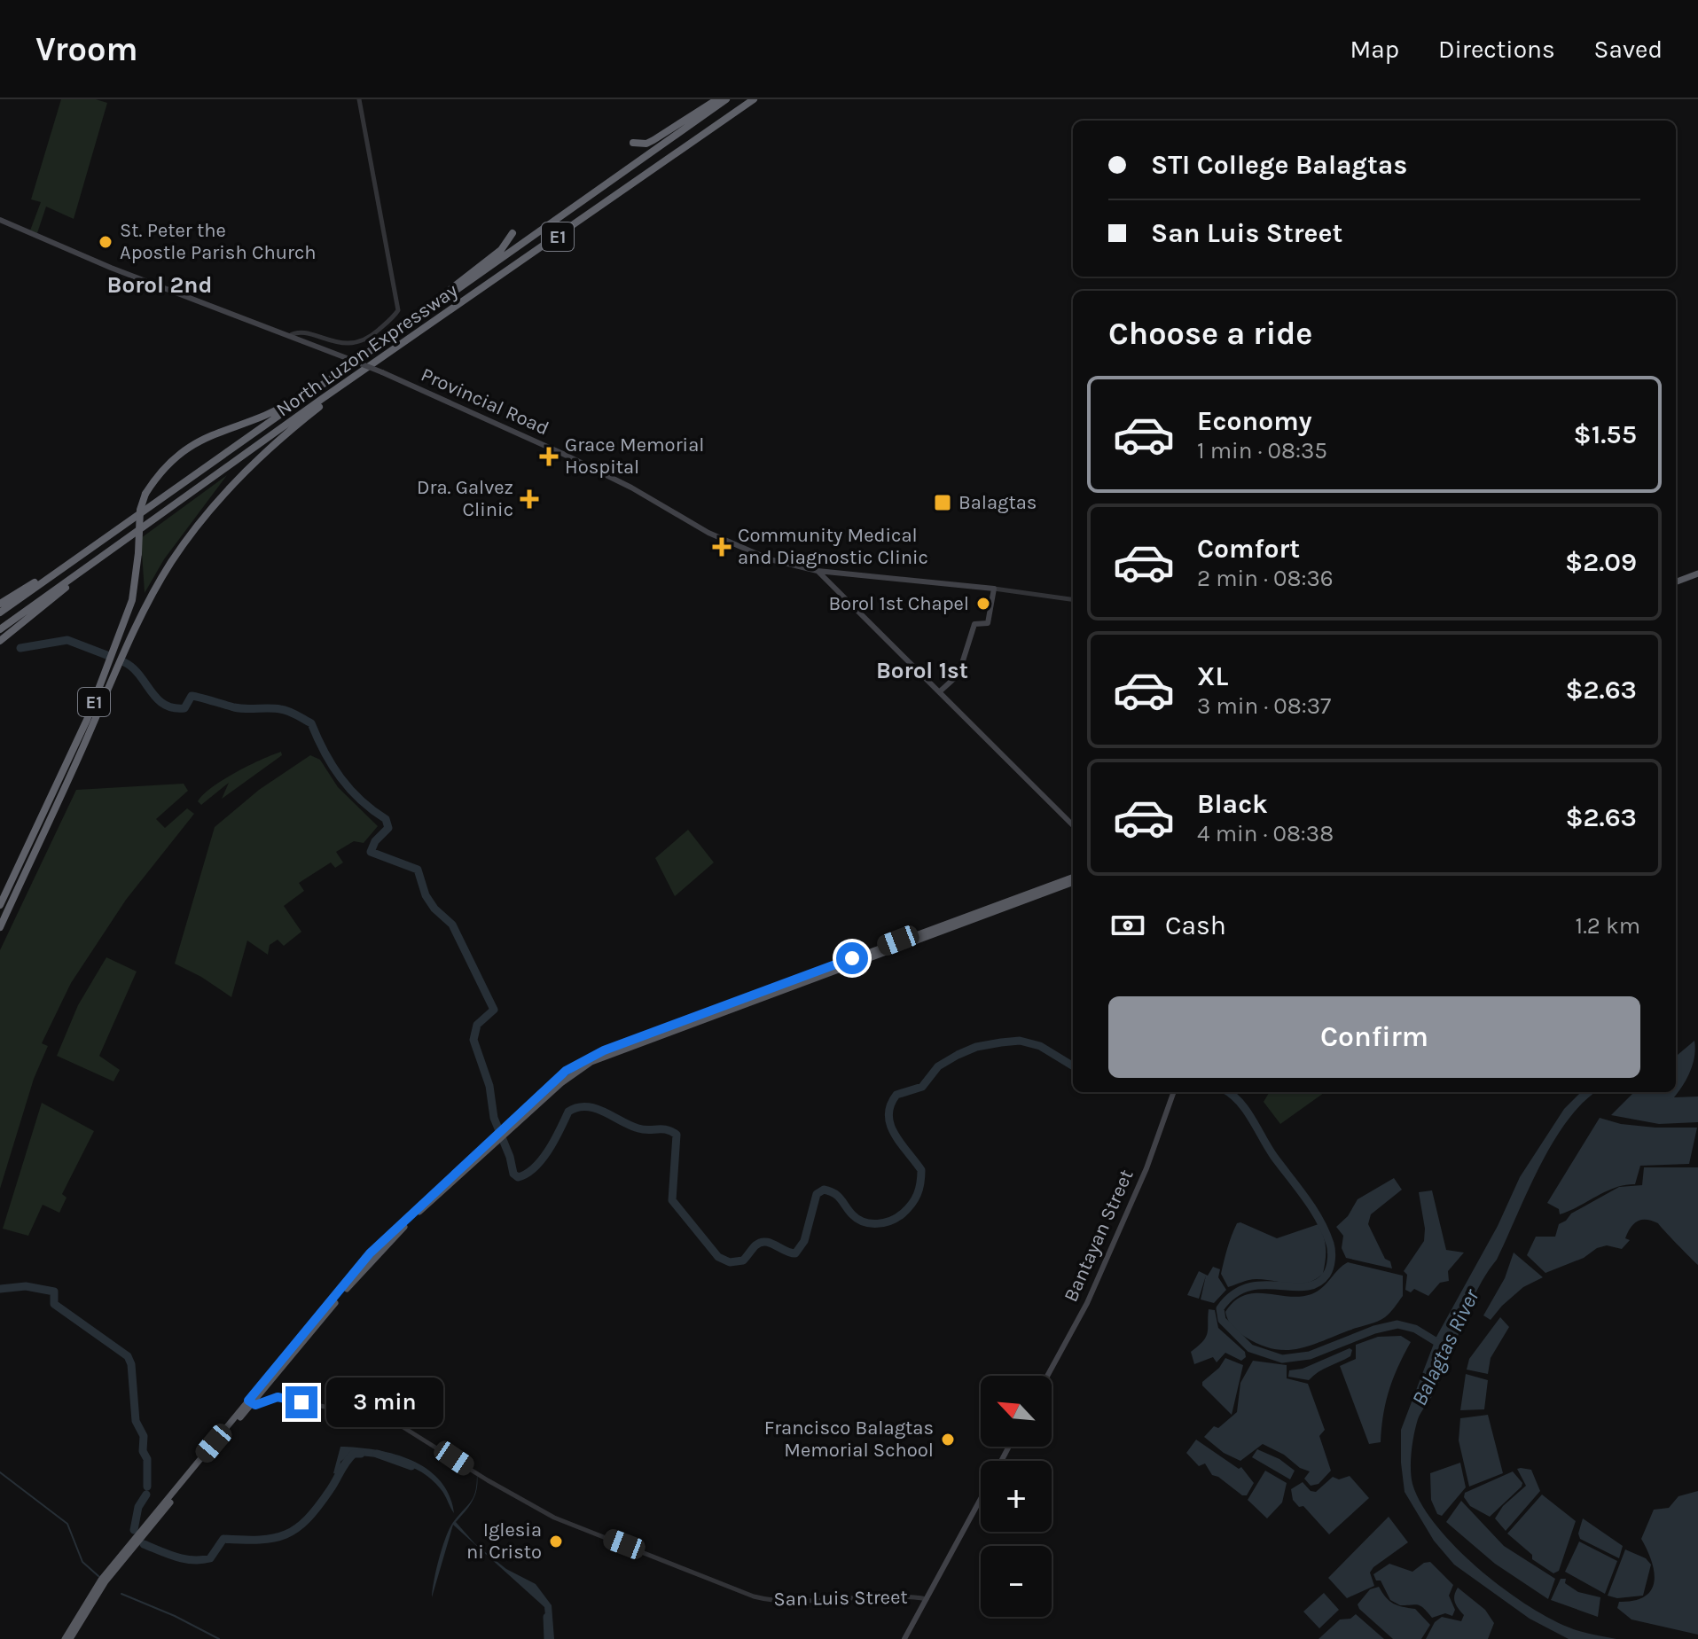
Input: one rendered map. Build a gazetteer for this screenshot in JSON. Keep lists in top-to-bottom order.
{
  "streets": {
    "highway": ["E1", "North Luzon Expressway"],
    "main road": ["Provincial Road", "Bantayan Street"],
    "street": ["San Luis Street"]
  },
  "crossings": [
    ["E1", "North Luzon Expressway"]
  ],
  "districts": ["Borol 2nd", "Borol 1st"],
  "water": ["Balagtas River"],
  "places": {
    "other": [
      "St. Peter the Apostle Parish Church",
      "Borol 1st Chapel",
      "Francisco Balagtas Memorial School",
      "Iglesia ni Cristo"
    ],
    "health": ["Grace Memorial Hospital", "Dra. Galvez Clinic", "Community Medical and Diagnostic Clinic"],
    "transit": ["Balagtas"]
  },
  "north": "top left",
  "page": {
    "header": "Vroom",
    "nav": ["Map", "Directions", "Saved"],
    "banner": ["STI College Balagtas", "San Luis Street"],
    "heading": "Choose a ride",
    "list": [
      {
        "name": "Economy",
        "note": "1 min · 08:35",
        "value": "$1.55"
      },
      {
        "name": "Comfort",
        "note": "2 min · 08:36",
        "value": "$2.09"
      },
      {
        "name": "XL",
        "note": "3 min · 08:37",
        "value": "$2.63"
      },
      {
        "name": "Black",
        "note": "4 min · 08:38",
        "value": "$2.63"
      }
    ],
    "pay": ["Cash", "1.2 km"],
    "buttons": "Confirm",
    "map_buttons": ["+", "−"],
    "bubble": "3 min"
  }
}
